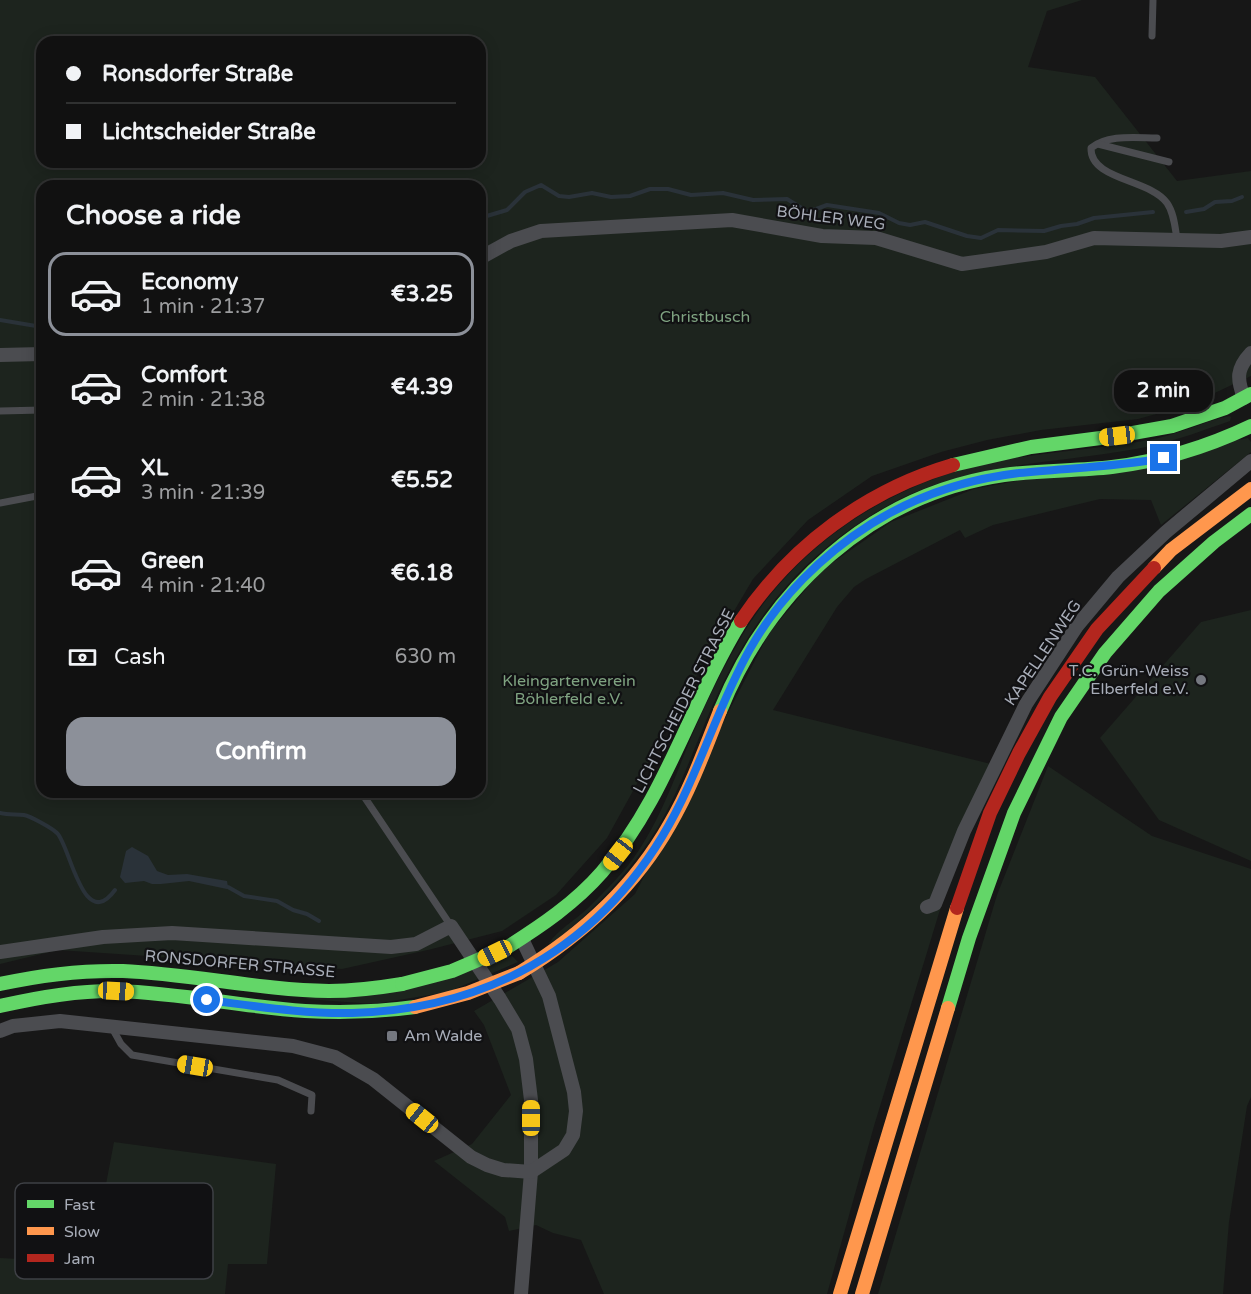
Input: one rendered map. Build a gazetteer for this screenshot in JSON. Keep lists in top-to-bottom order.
{
  "streets": {
    "main road": ["LICHTSCHEIDER STRASSE", "RONSDORFER STRASSE"],
    "street": ["BÖHLER WEG", "KAPELLENWEG"]
  },
  "crossings": [
    ["LICHTSCHEIDER STRASSE", "RONSDORFER STRASSE"]
  ],
  "parks": ["Christbusch", "Kleingartenverein Böhlerfeld e.V."],
  "places": {
    "other": ["T.C. Grün-Weiss Elberfeld e.V."],
    "transit": ["Am Walde"]
  },
  "legend": ["Fast", "Slow", "Jam"],
  "page": {
    "banner": ["Ronsdorfer Straße", "Lichtscheider Straße"],
    "heading": "Choose a ride",
    "list": [
      {
        "name": "Economy",
        "note": "1 min · 21:37",
        "value": "€3.25"
      },
      {
        "name": "Comfort",
        "note": "2 min · 21:38",
        "value": "€4.39"
      },
      {
        "name": "XL",
        "note": "3 min · 21:39",
        "value": "€5.52"
      },
      {
        "name": "Green",
        "note": "4 min · 21:40",
        "value": "€6.18"
      }
    ],
    "bubble": "2 min",
    "pay": ["Cash", "630 m"],
    "buttons": "Confirm"
  }
}
